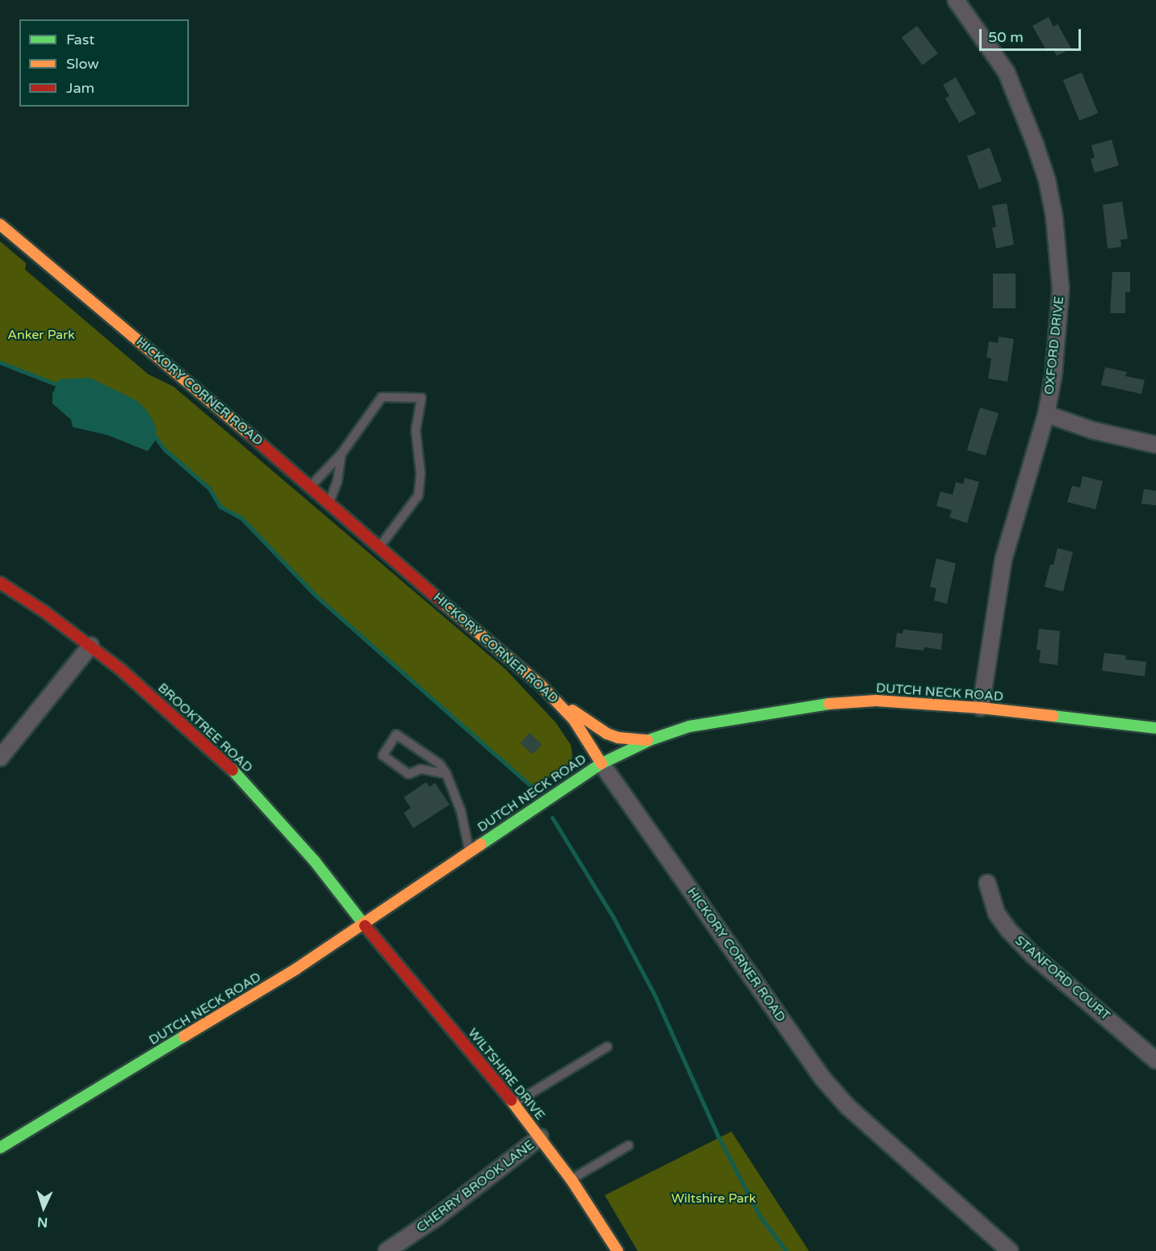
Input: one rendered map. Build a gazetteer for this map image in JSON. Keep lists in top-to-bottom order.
{
  "streets": {
    "street": [
      "OXFORD DRIVE",
      "HICKORY CORNER ROAD",
      "DUTCH NECK ROAD",
      "BROOKTREE ROAD",
      "STANFORD COURT",
      "WILTSHIRE DRIVE",
      "CHERRY BROOK LANE"
    ]
  },
  "crossings": [
    ["OXFORD DRIVE", "DUTCH NECK ROAD"],
    ["HICKORY CORNER ROAD", "DUTCH NECK ROAD"],
    ["DUTCH NECK ROAD", "BROOKTREE ROAD"],
    ["DUTCH NECK ROAD", "WILTSHIRE DRIVE"],
    ["BROOKTREE ROAD", "WILTSHIRE DRIVE"],
    ["WILTSHIRE DRIVE", "CHERRY BROOK LANE"]
  ],
  "parks": ["Anker Park", "Wiltshire Park"],
  "legend": ["Fast", "Slow", "Jam"],
  "scale_bar": "50 m",
  "north": "bottom"
}
